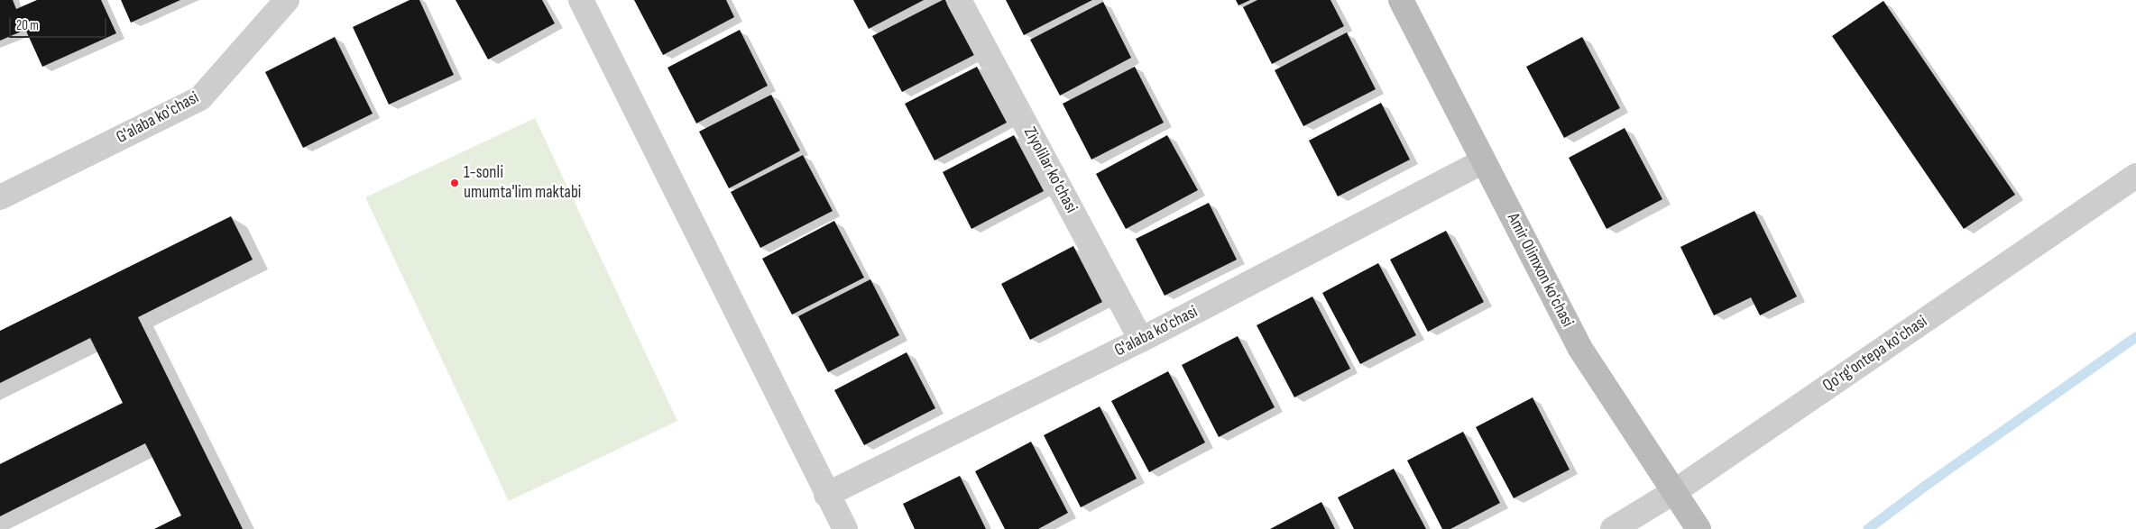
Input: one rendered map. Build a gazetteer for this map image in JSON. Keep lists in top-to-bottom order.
{
  "streets": {
    "street": [
      "G'alaba ko'chasi",
      "Ziyolilar ko'chasi",
      "Amir Olimxon ko'chasi",
      "Qo'rg'ontepa ko'chasi"
    ]
  },
  "crossings": [
    ["G'alaba ko'chasi", "Ziyolilar ko'chasi"],
    ["G'alaba ko'chasi", "Amir Olimxon ko'chasi"],
    ["Amir Olimxon ko'chasi", "Qo'rg'ontepa ko'chasi"]
  ],
  "places": ["1-sonli umumta'lim maktabi"],
  "scale_bar": "20 m"
}
